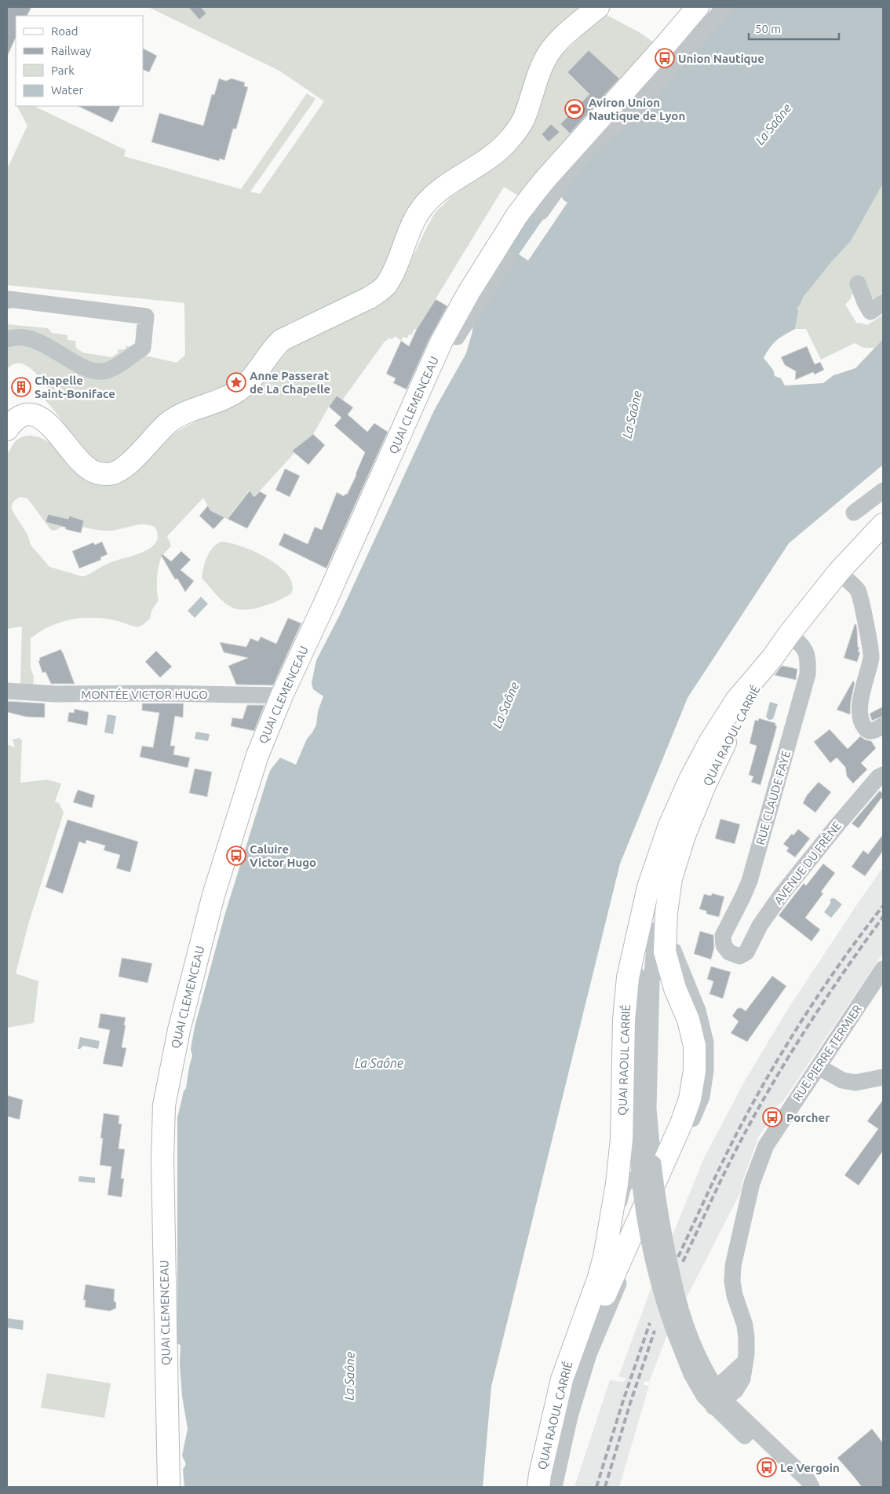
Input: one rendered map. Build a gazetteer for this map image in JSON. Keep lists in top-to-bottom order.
{
  "streets": {
    "main road": ["QUAI CLEMENCEAU", "QUAI RAOUL CARRIÉ"],
    "street": [
      "MONTÉE VICTOR HUGO",
      "RUE CLAUDE FAYE",
      "AVENUE DU FRÊNE",
      "RUE PIERRE TERMIER"
    ]
  },
  "crossings": [
    ["QUAI CLEMENCEAU", "MONTÉE VICTOR HUGO"],
    ["QUAI RAOUL CARRIÉ", "RUE CLAUDE FAYE"],
    ["RUE CLAUDE FAYE", "AVENUE DU FRÊNE"]
  ],
  "water": ["La Saône"],
  "places": {
    "bus stop": [
      "Union Nautique",
      "Caluire Victor Hugo",
      "Porcher",
      "Le Vergoin"
    ],
    "sports": ["Aviron Union Nautique de Lyon"],
    "place": ["Anne Passerat de La Chapelle"],
    "building": ["Chapelle Saint-Boniface"]
  },
  "legend": [
    "Road",
    "Railway",
    "Park",
    "Water"
  ],
  "scale_bar": "50 m"
}
